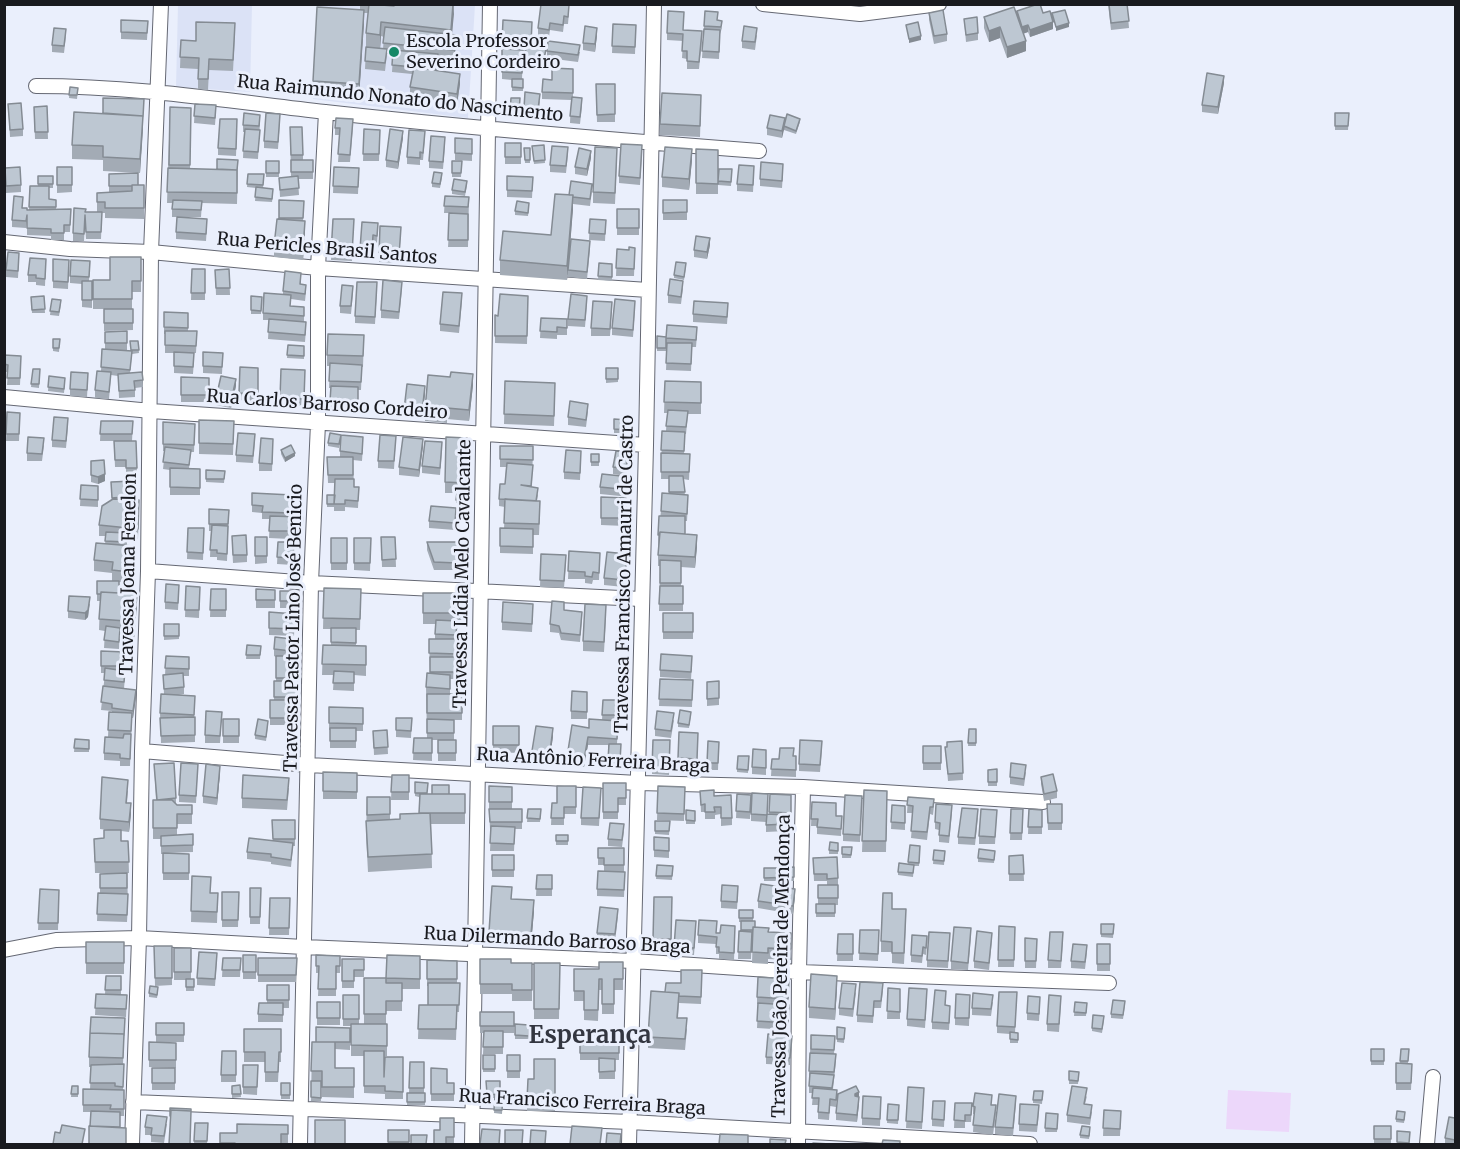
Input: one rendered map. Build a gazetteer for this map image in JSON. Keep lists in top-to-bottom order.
{
  "streets": {
    "street": [
      "Rua Raimundo Nonato do Nascimento",
      "Rua Pericles Brasil Santos",
      "Rua Carlos Barroso Cordeiro",
      "Travessa Joana Fenelon",
      "Travessa Lídia Melo Cavalcante",
      "Travessa Francisco Amauri de Castro",
      "Travessa Pastor Lino José Benicio",
      "Rua Antônio Ferreira Braga",
      "Rua Dilermando Barroso Braga",
      "Travessa João Pereira de Mendonça",
      "Rua Francisco Ferreira Braga"
    ]
  },
  "crossings": [
    ["Rua Raimundo Nonato do Nascimento", "Travessa Joana Fenelon"],
    ["Rua Raimundo Nonato do Nascimento", "Travessa Lídia Melo Cavalcante"],
    ["Rua Raimundo Nonato do Nascimento", "Travessa Francisco Amauri de Castro"],
    ["Rua Raimundo Nonato do Nascimento", "Travessa Pastor Lino José Benicio"],
    ["Rua Pericles Brasil Santos", "Travessa Joana Fenelon"],
    ["Rua Pericles Brasil Santos", "Travessa Lídia Melo Cavalcante"],
    ["Rua Pericles Brasil Santos", "Travessa Francisco Amauri de Castro"],
    ["Rua Pericles Brasil Santos", "Travessa Pastor Lino José Benicio"],
    ["Rua Carlos Barroso Cordeiro", "Travessa Joana Fenelon"],
    ["Rua Carlos Barroso Cordeiro", "Travessa Lídia Melo Cavalcante"],
    ["Rua Carlos Barroso Cordeiro", "Travessa Francisco Amauri de Castro"],
    ["Rua Carlos Barroso Cordeiro", "Travessa Pastor Lino José Benicio"],
    ["Travessa Joana Fenelon", "Rua Antônio Ferreira Braga"],
    ["Travessa Joana Fenelon", "Rua Dilermando Barroso Braga"],
    ["Travessa Joana Fenelon", "Rua Francisco Ferreira Braga"],
    ["Travessa Lídia Melo Cavalcante", "Rua Antônio Ferreira Braga"],
    ["Travessa Lídia Melo Cavalcante", "Rua Dilermando Barroso Braga"],
    ["Travessa Lídia Melo Cavalcante", "Rua Francisco Ferreira Braga"],
    ["Travessa Francisco Amauri de Castro", "Rua Antônio Ferreira Braga"],
    ["Travessa Francisco Amauri de Castro", "Rua Dilermando Barroso Braga"],
    ["Travessa Francisco Amauri de Castro", "Rua Francisco Ferreira Braga"],
    ["Travessa Pastor Lino José Benicio", "Rua Antônio Ferreira Braga"],
    ["Travessa Pastor Lino José Benicio", "Rua Dilermando Barroso Braga"],
    ["Travessa Pastor Lino José Benicio", "Rua Francisco Ferreira Braga"],
    ["Rua Antônio Ferreira Braga", "Travessa João Pereira de Mendonça"],
    ["Rua Dilermando Barroso Braga", "Travessa João Pereira de Mendonça"],
    ["Travessa João Pereira de Mendonça", "Rua Francisco Ferreira Braga"]
  ],
  "districts": ["Esperança"],
  "places": ["Escola Professor Severino Cordeiro"]
}
